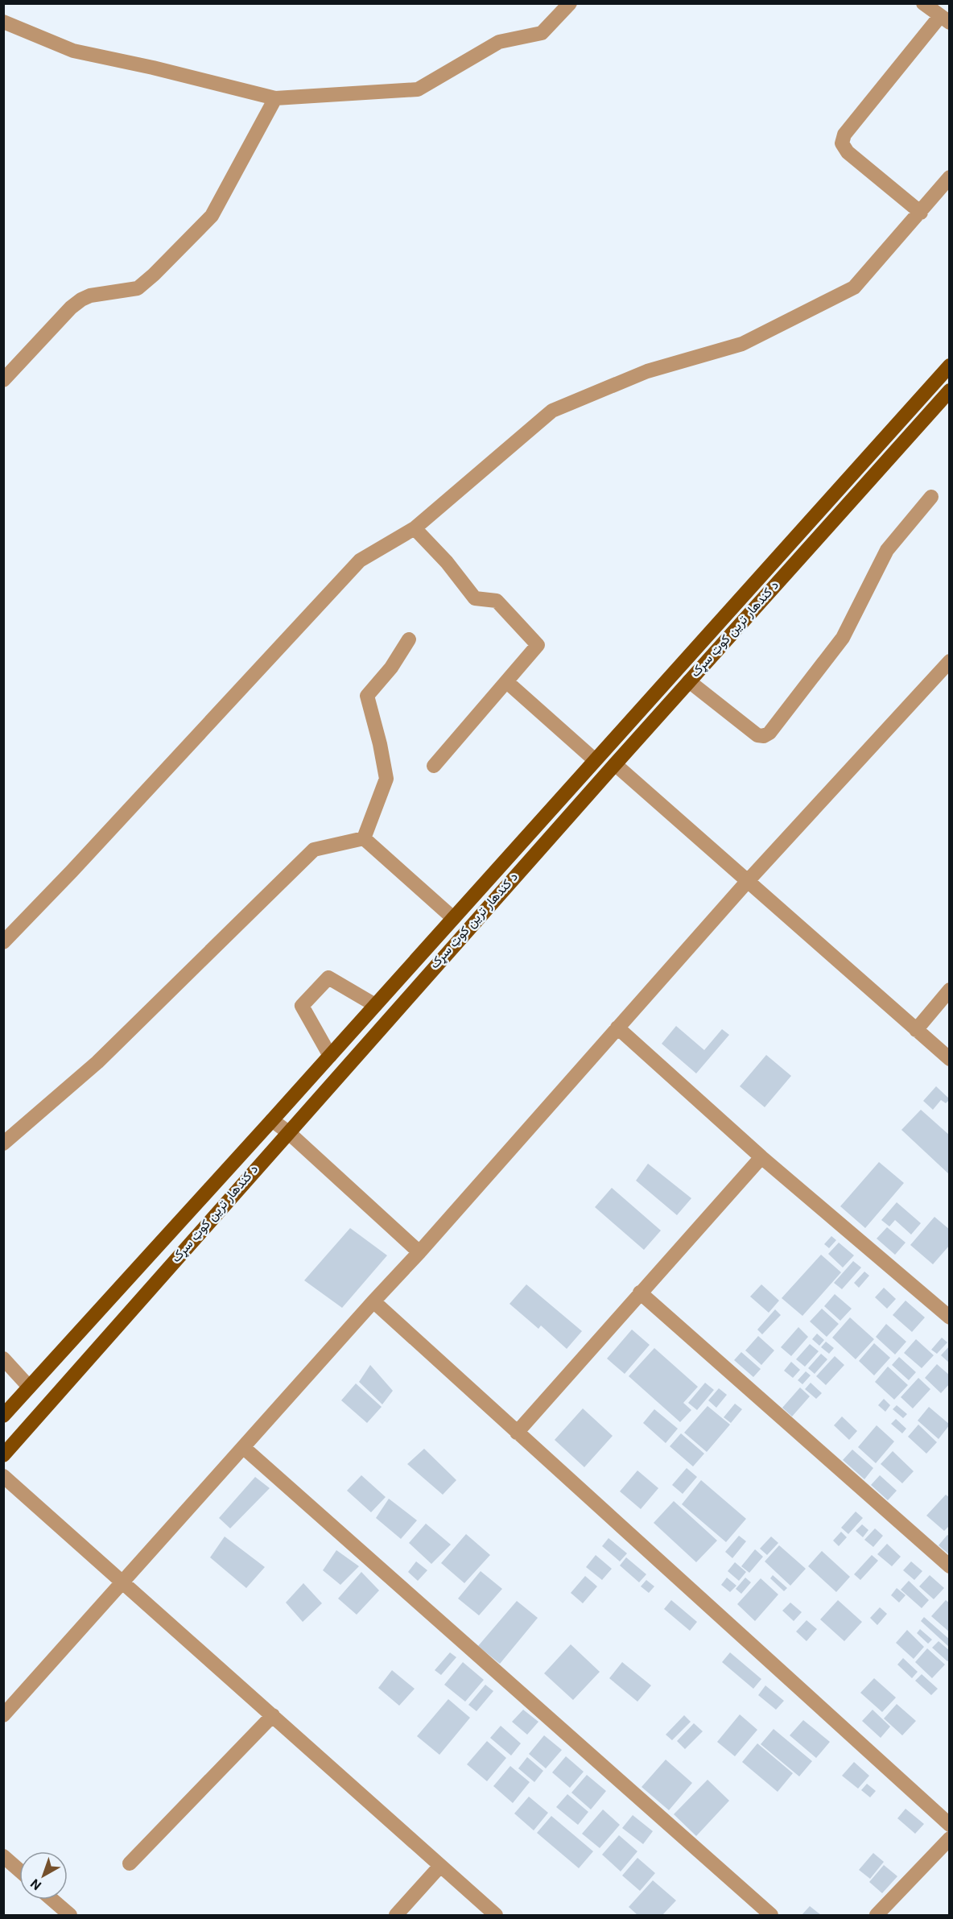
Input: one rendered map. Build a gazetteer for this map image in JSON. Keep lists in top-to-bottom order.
{
  "streets": {
    "main road": ["د کندهار ترين کوټ سړک"]
  },
  "north": "bottom left"
}
